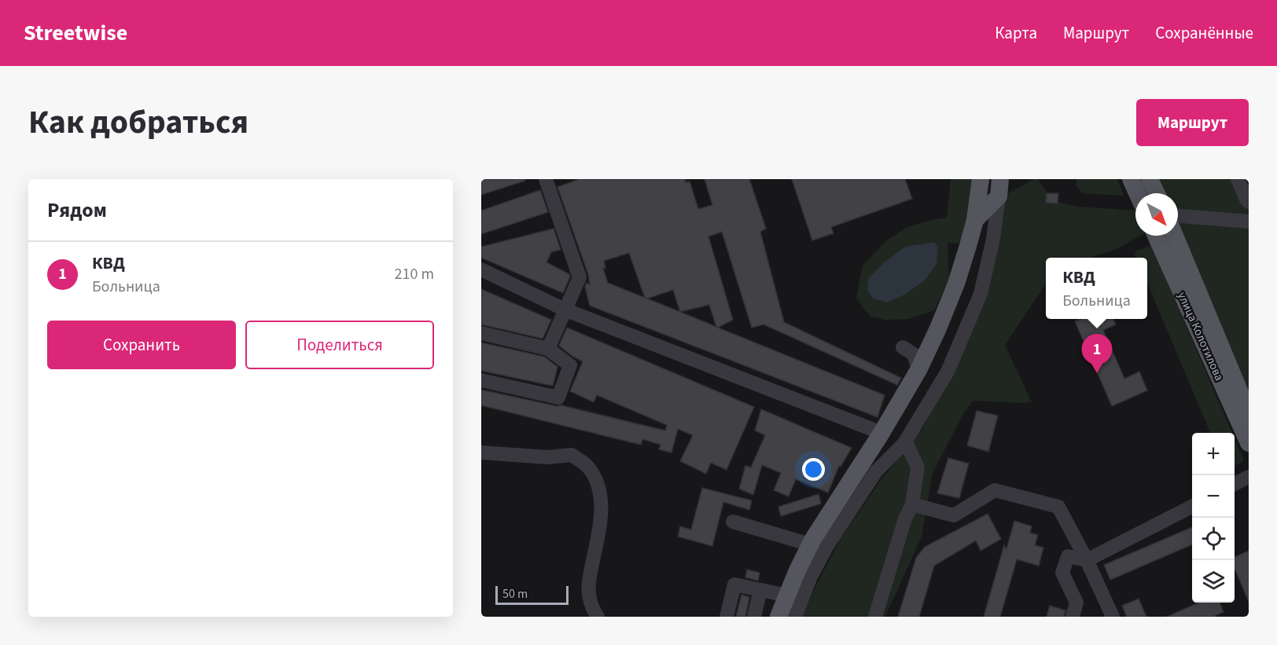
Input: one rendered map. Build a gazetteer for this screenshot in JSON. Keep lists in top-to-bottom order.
{
  "streets": {
    "main road": ["улица Колотилова"]
  },
  "scale_bar": "50 m",
  "north": "bottom right",
  "page": {
    "header": "Streetwise",
    "nav": ["Карта", "Маршрут", "Сохранённые"],
    "title": "Как добраться",
    "buttons": [
      "Маршрут",
      ["Сохранить", "Поделиться"]
    ],
    "heading": "Рядом",
    "list": [
      {
        "mark": "1",
        "name": "КВД",
        "note": "Больница",
        "value": "210 m"
      }
    ],
    "popup": ["КВД", "Больница"],
    "pins": "1",
    "map_buttons": ["+", "−"],
    "scale": "50 m"
  }
}
